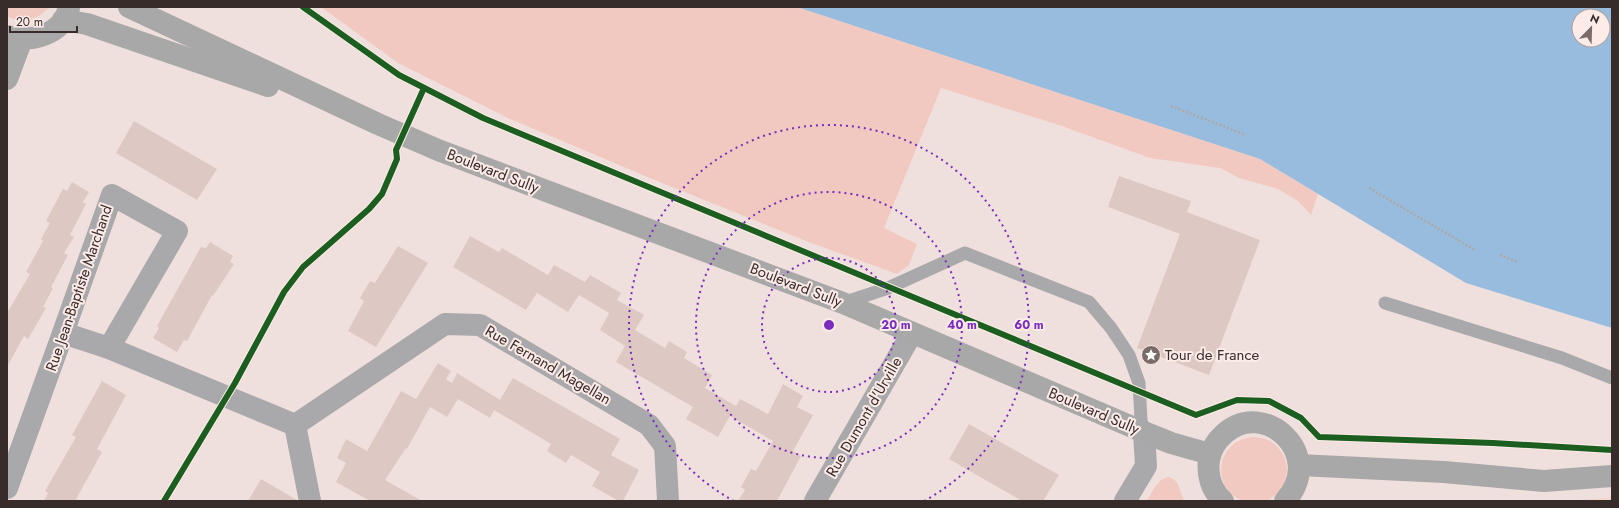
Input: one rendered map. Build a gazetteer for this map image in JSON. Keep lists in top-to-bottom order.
{
  "streets": {
    "main road": ["Boulevard Sully"],
    "street": ["Rue Jean-Baptiste Marchand", "Rue Fernand Magellan", "Rue Dumont d'Urville"]
  },
  "crossings": [
    ["Boulevard Sully", "Rue Dumont d'Urville"]
  ],
  "places": {
    "place": ["Tour de France"]
  },
  "scale_bar": "20 m",
  "north": "top right",
  "rings": ["20 m", "40 m", "60 m"]
}
